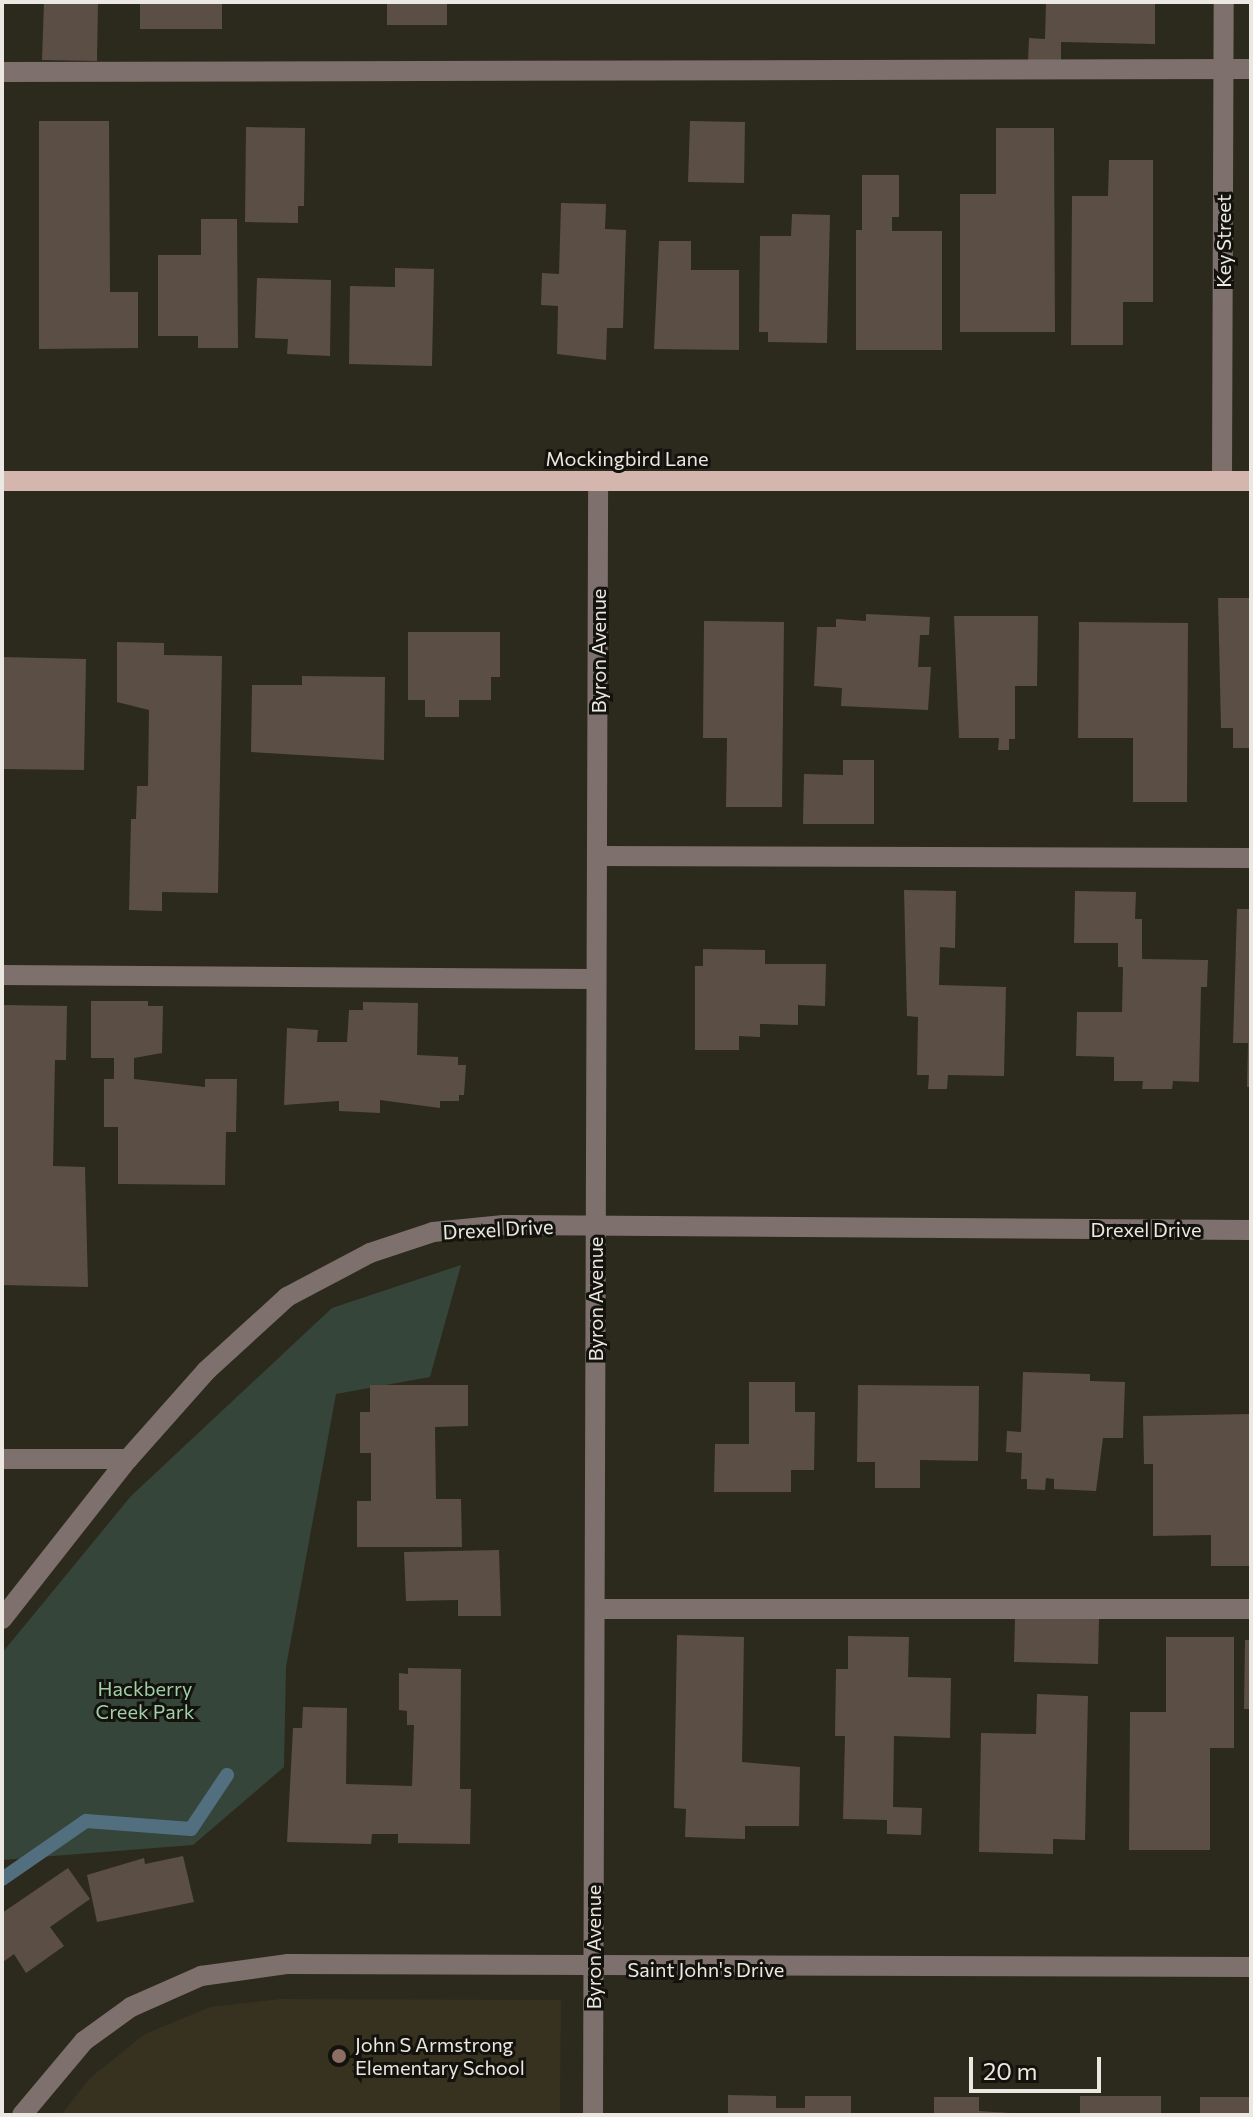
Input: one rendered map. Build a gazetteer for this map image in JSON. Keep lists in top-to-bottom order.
{
  "streets": {
    "main road": ["Mockingbird Lane"],
    "street": [
      "Key Street",
      "Byron Avenue",
      "Drexel Drive",
      "Saint John's Drive"
    ]
  },
  "crossings": [
    ["Key Street", "Mockingbird Lane"],
    ["Mockingbird Lane", "Byron Avenue"],
    ["Byron Avenue", "Drexel Drive"],
    ["Byron Avenue", "Saint John's Drive"]
  ],
  "parks": ["Hackberry Creek Park"],
  "places": ["John S Armstrong Elementary School"],
  "scale_bar": "20 m"
}
